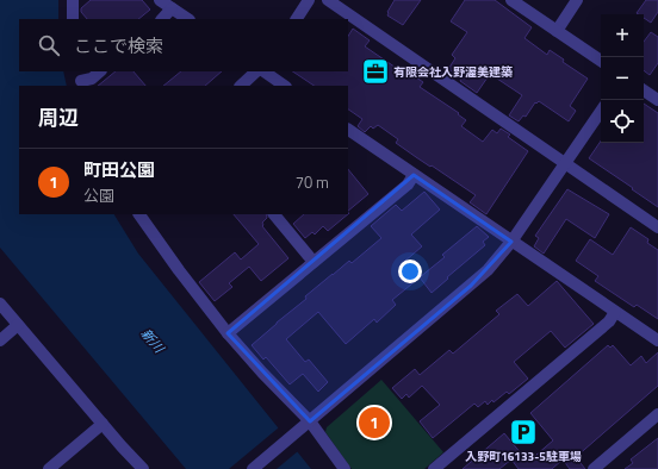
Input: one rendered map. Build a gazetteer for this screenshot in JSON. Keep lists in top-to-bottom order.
{
  "water": ["新川"],
  "places": {
    "office": ["有限会社入野渥美建築"],
    "parking": ["入野町16133-5駐車場"]
  },
  "page": {
    "map_buttons": ["+", "−"],
    "search": "ここで検索",
    "heading": "周辺",
    "list": [
      {
        "mark": "1",
        "name": "町田公園",
        "note": "公園",
        "value": "70 m"
      }
    ],
    "pins": "1"
  }
}
